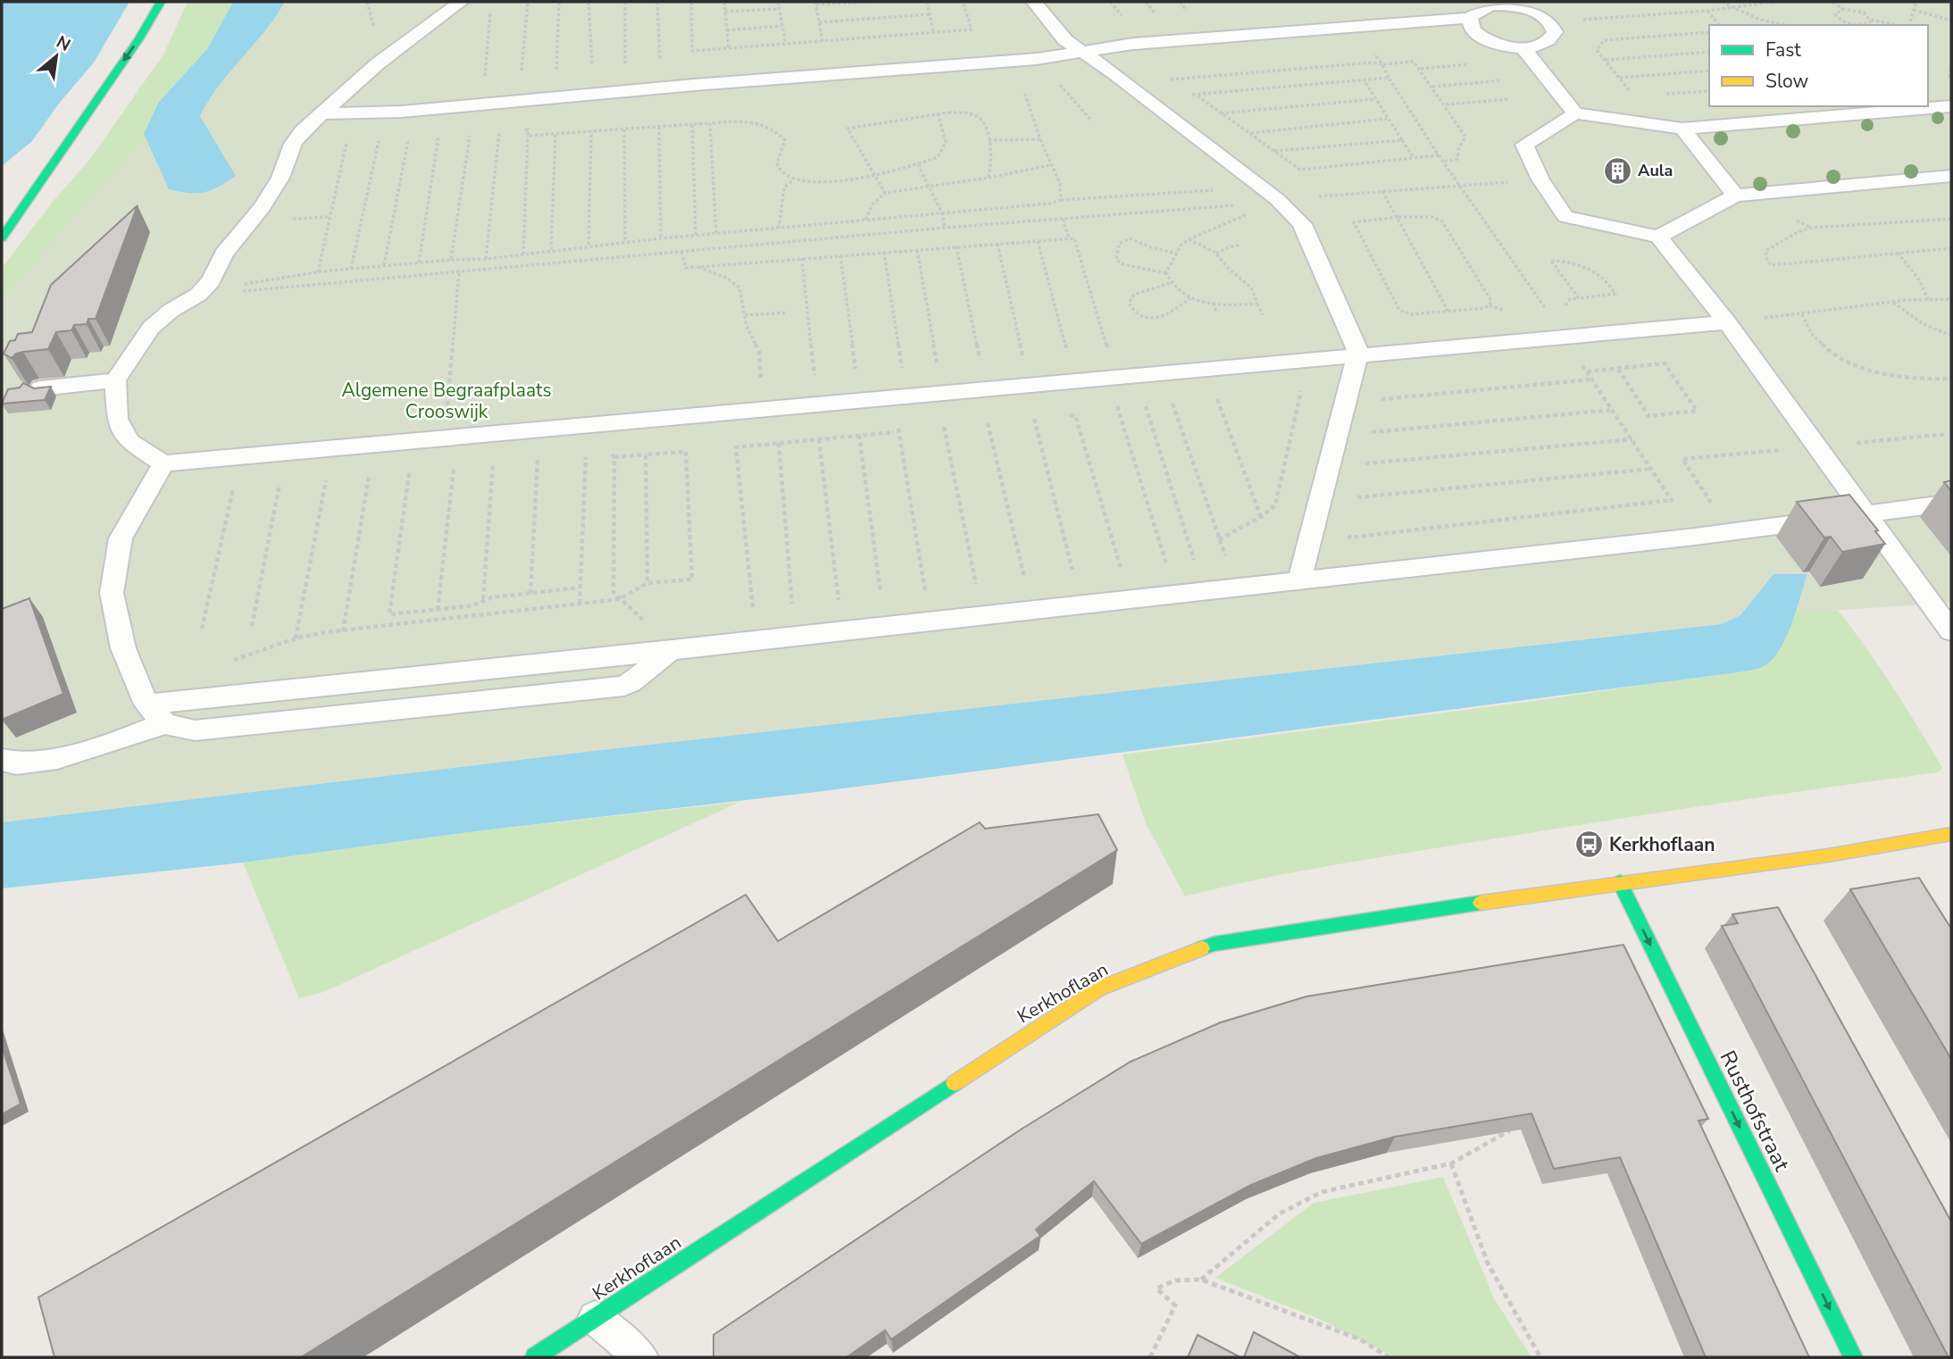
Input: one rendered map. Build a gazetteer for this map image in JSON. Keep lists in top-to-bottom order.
{
  "streets": {
    "street": ["Kerkhoflaan", "Rusthofstraat"]
  },
  "crossings": [
    ["Kerkhoflaan", "Rusthofstraat"]
  ],
  "one_way": ["Rusthofstraat"],
  "parks": ["Algemene Begraafplaats Crooswijk"],
  "places": {
    "building": ["Aula"],
    "bus stop": ["Kerkhoflaan"]
  },
  "legend": ["Fast", "Slow"],
  "north": "top right"
}
